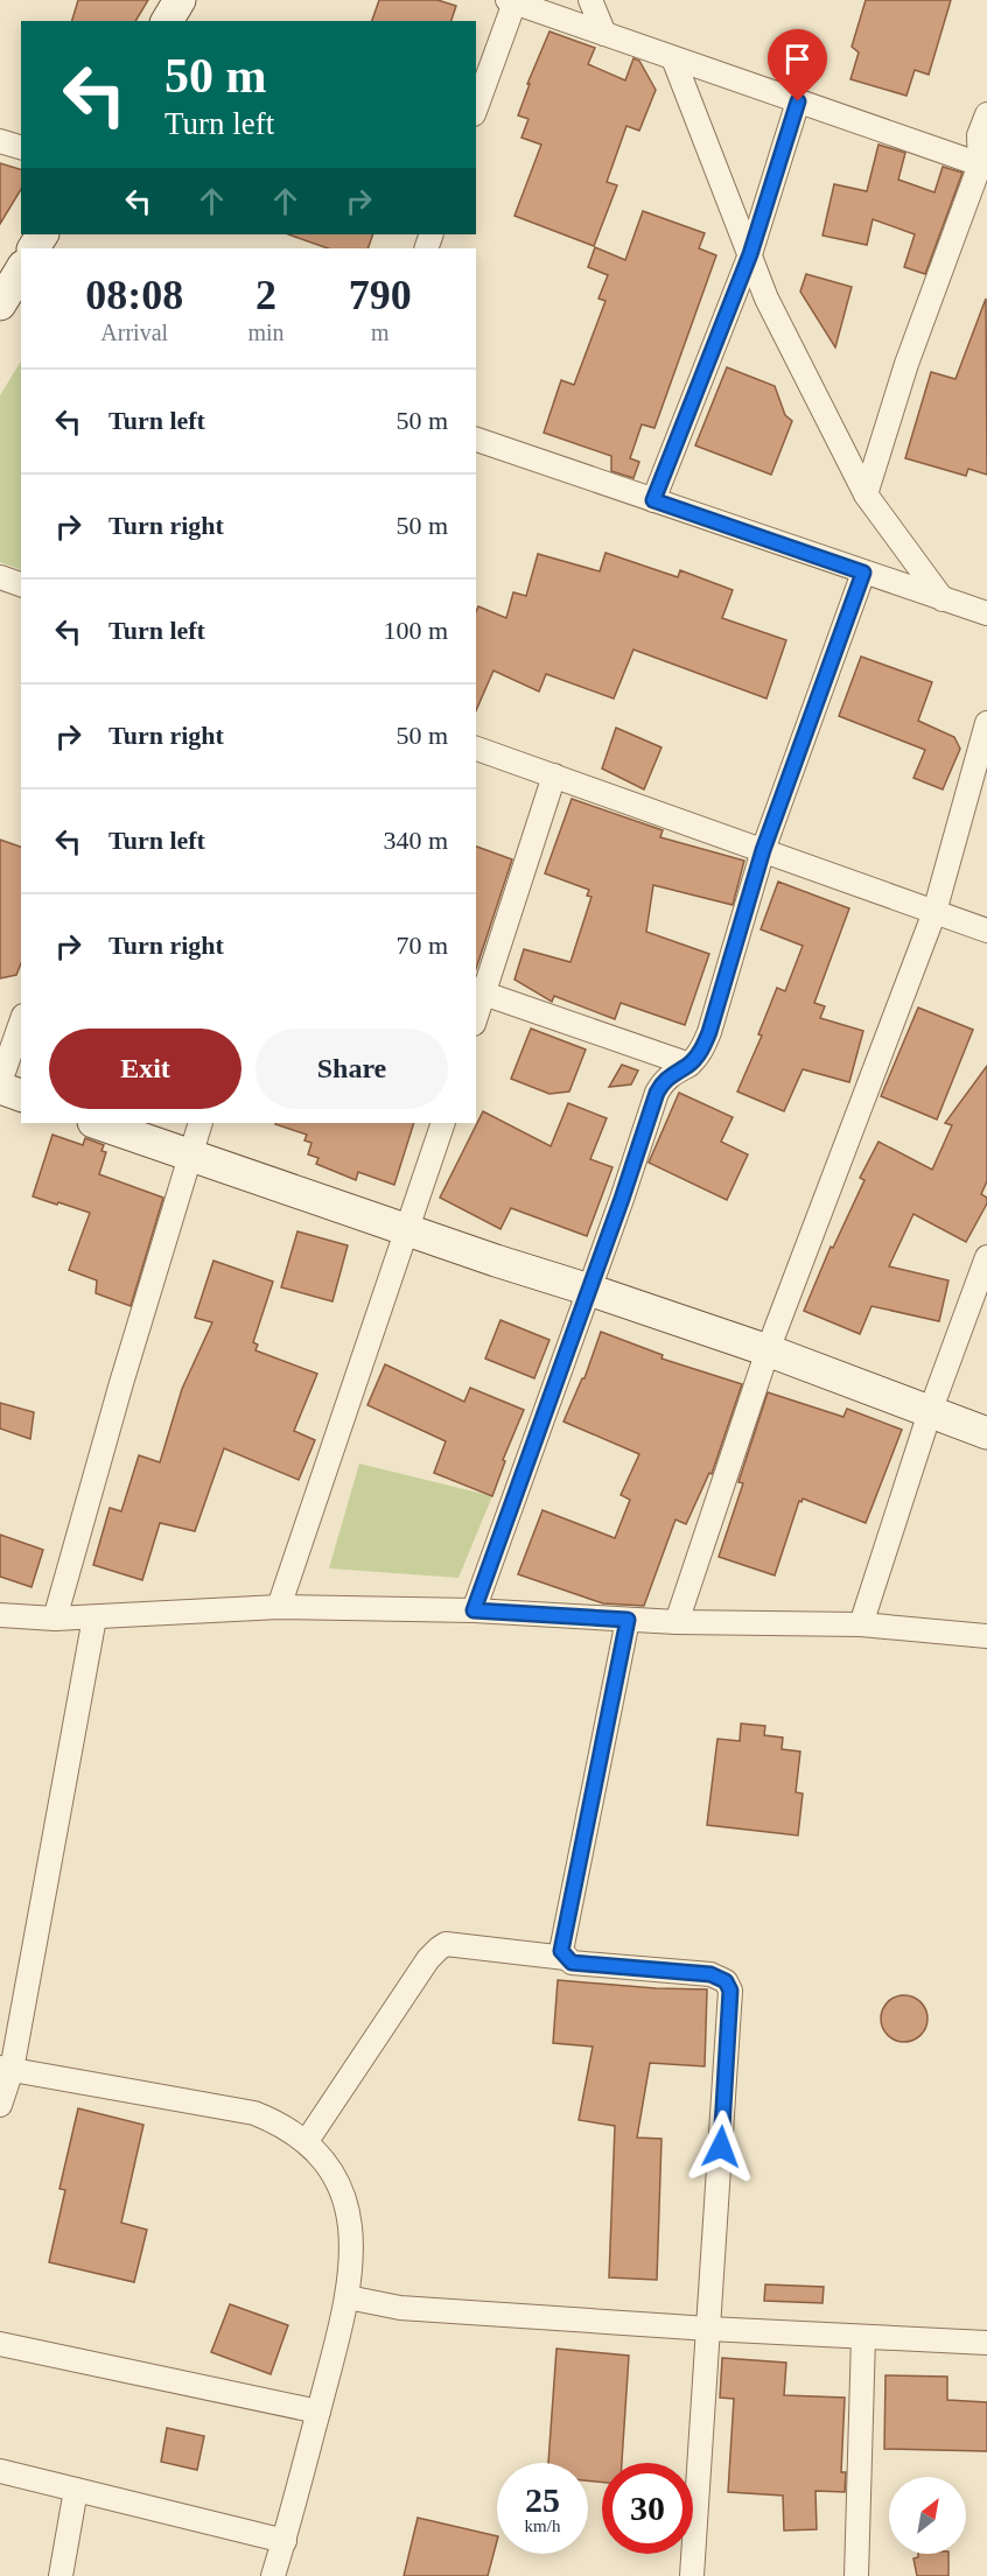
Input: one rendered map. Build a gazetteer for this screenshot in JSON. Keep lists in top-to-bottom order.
{
  "north": "top right",
  "page": {
    "turn": ["50 m", "Turn left"],
    "eta": [
      "08:08",
      "Arrival",
      "2",
      "min",
      "790",
      "m"
    ],
    "list": [
      {
        "name": "Turn left",
        "value": "50 m"
      },
      {
        "name": "Turn right",
        "value": "50 m"
      },
      {
        "name": "Turn left",
        "value": "100 m"
      },
      {
        "name": "Turn right",
        "value": "50 m"
      },
      {
        "name": "Turn left",
        "value": "340 m"
      },
      {
        "name": "Turn right",
        "value": "70 m"
      }
    ],
    "buttons": ["Exit", "Share"],
    "speed": "25 km/h",
    "limit": "30"
  }
}
